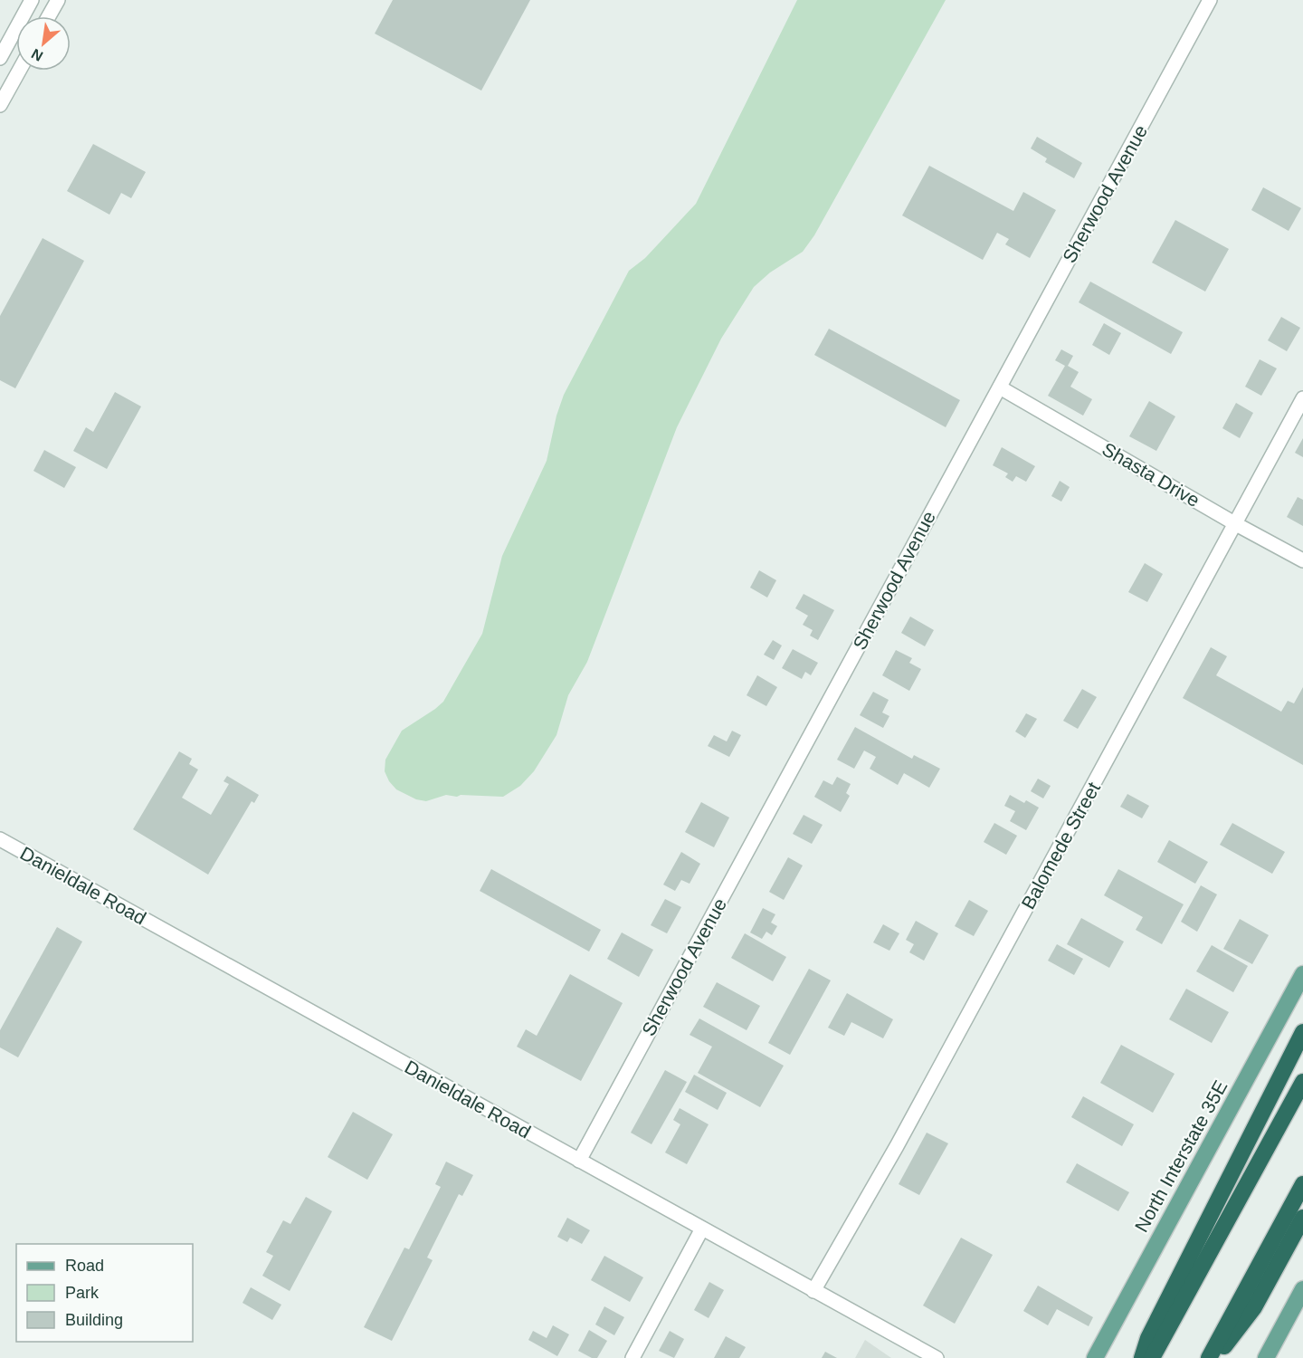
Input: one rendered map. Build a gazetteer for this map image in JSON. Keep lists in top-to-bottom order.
{
  "streets": {
    "main road": ["North Interstate 35E"],
    "street": [
      "Sherwood Avenue",
      "Shasta Drive",
      "Balomede Street",
      "Danieldale Road"
    ]
  },
  "crossings": [
    ["Sherwood Avenue", "Shasta Drive"],
    ["Sherwood Avenue", "Danieldale Road"],
    ["Shasta Drive", "Balomede Street"],
    ["Balomede Street", "Danieldale Road"]
  ],
  "legend": ["Road", "Park", "Building"],
  "north": "bottom left"
}
